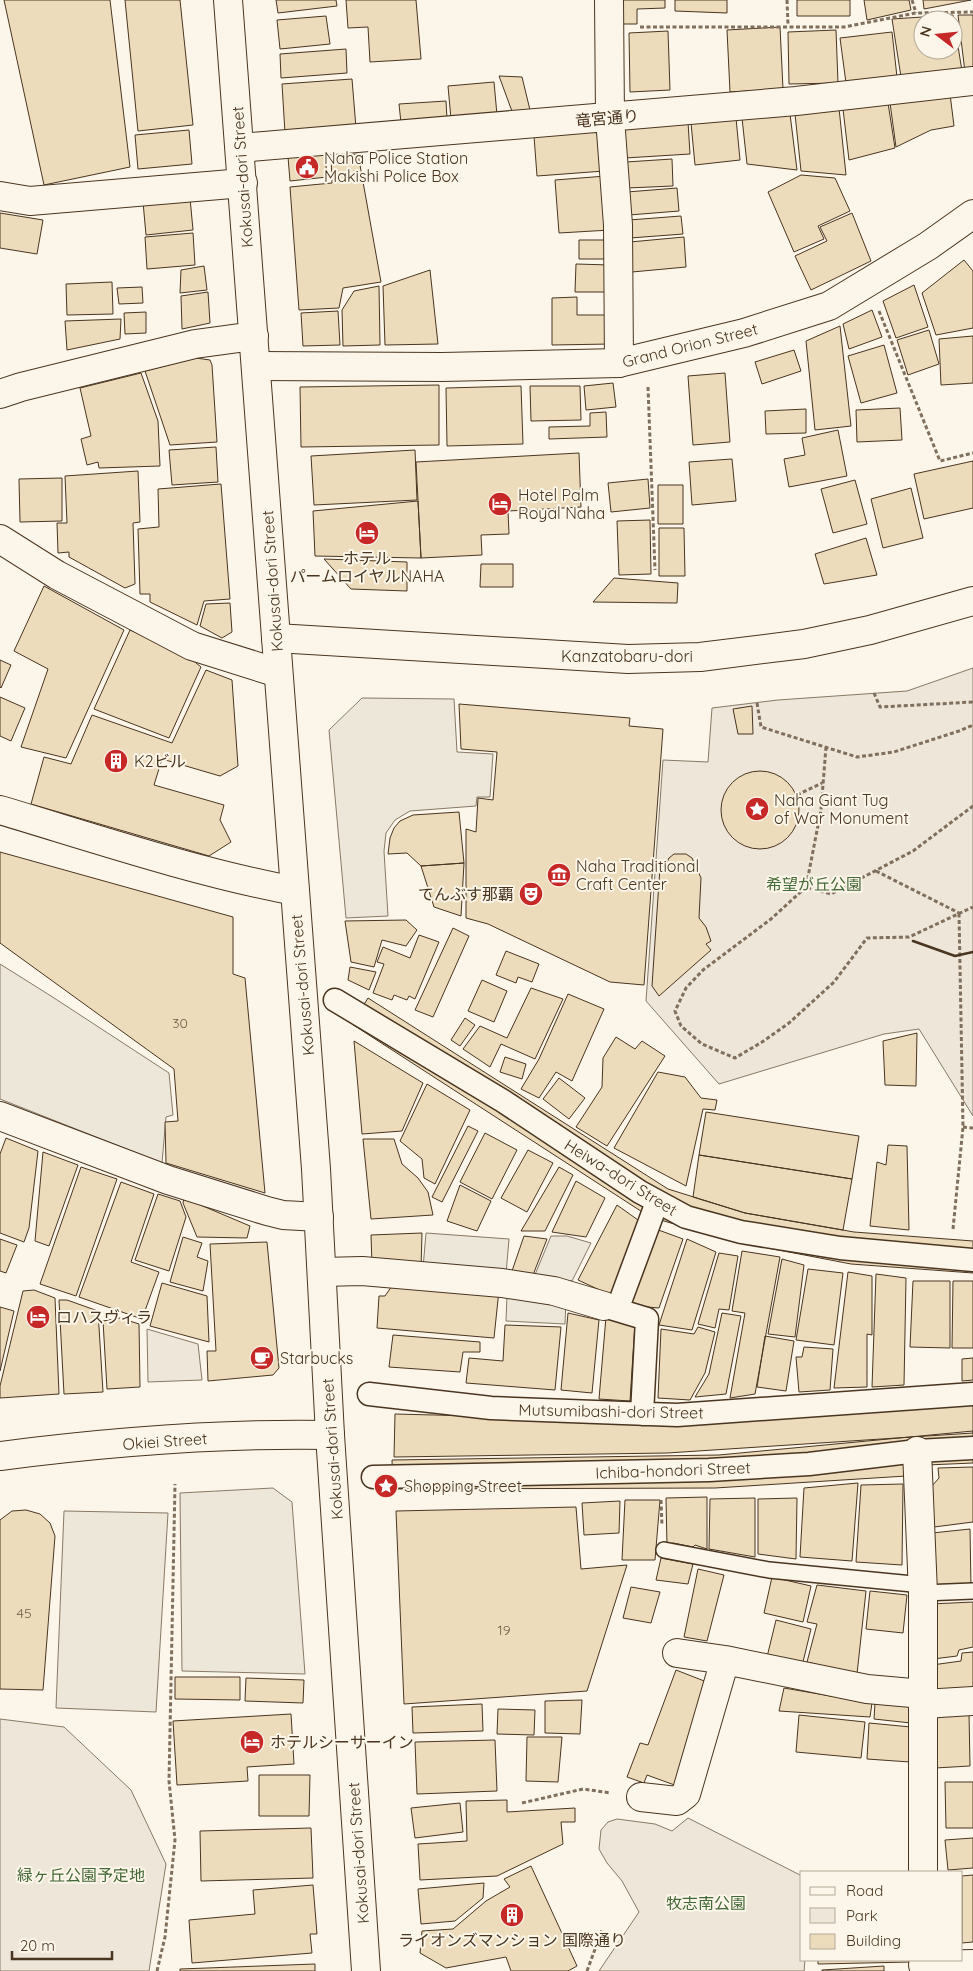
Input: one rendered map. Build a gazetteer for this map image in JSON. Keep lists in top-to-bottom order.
{
  "streets": {
    "street": [
      "竜宮通り",
      "Kokusai-dori Street",
      "Grand Orion Street",
      "Kanzatobaru-dori",
      "Heiwa-dori Street",
      "Mutsumibashi-dori Street",
      "Okiei Street",
      "Ichiba-hondori Street"
    ]
  },
  "crossings": [
    ["竜宮通り", "Kokusai-dori Street"],
    ["Kokusai-dori Street", "Grand Orion Street"],
    ["Kokusai-dori Street", "Kanzatobaru-dori"],
    ["Kokusai-dori Street", "Okiei Street"]
  ],
  "parks": ["希望が丘公園", "緑ヶ丘公園予定地", "牧志南公園"],
  "places": {
    "public building": ["Naha Police Station Makishi Police Box"],
    "hotel": [
      "Hotel Palm Royal Naha",
      "ホテル パームロイヤルNAHA",
      "ロハスヴィラ",
      "ホテルシーサーイン"
    ],
    "building": ["K2ビル", "ライオンズマンション 国際通り"],
    "place": ["Naha Giant Tug of War Monument", "Shopping Street"],
    "museum": ["Naha Traditional Craft Center"],
    "theatre": ["てんぶす那覇"],
    "cafe": ["Starbucks"]
  },
  "house_numbers": ["30", "45", "19"],
  "legend": ["Road", "Park", "Building"],
  "scale_bar": "20 m",
  "north": "left"
}
